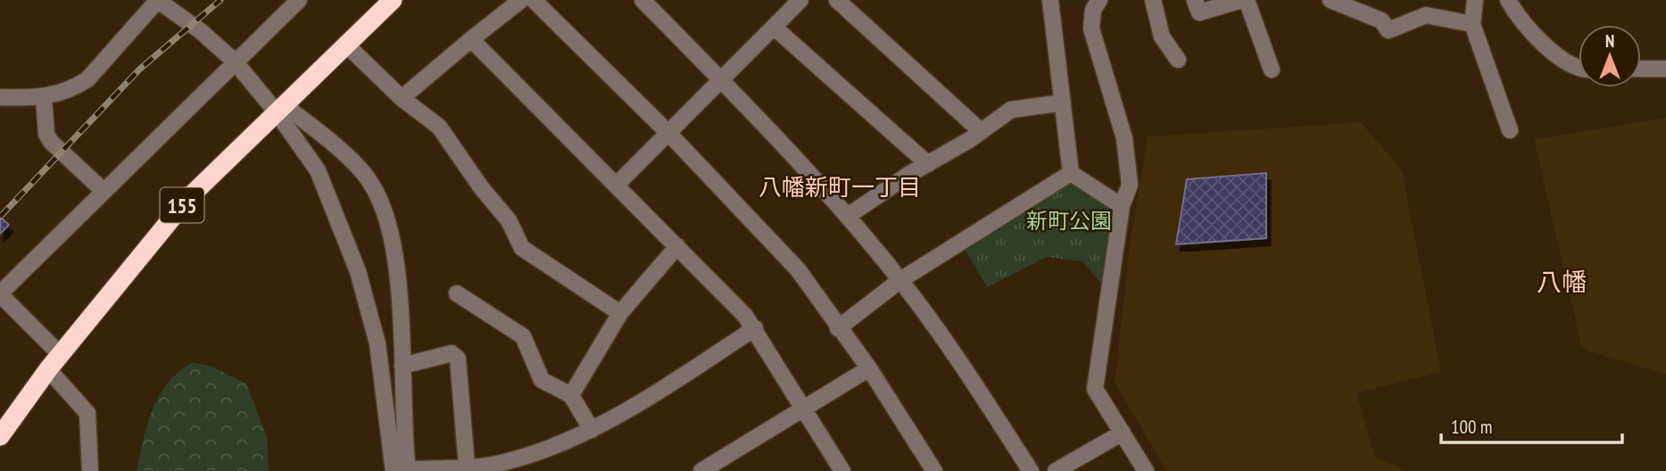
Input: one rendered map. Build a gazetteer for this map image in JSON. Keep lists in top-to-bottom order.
{
  "streets": {
    "highway": ["155"]
  },
  "districts": ["八幡新町一丁目", "八幡"],
  "parks": ["新町公園"],
  "scale_bar": "100 m",
  "north": "top"
}
